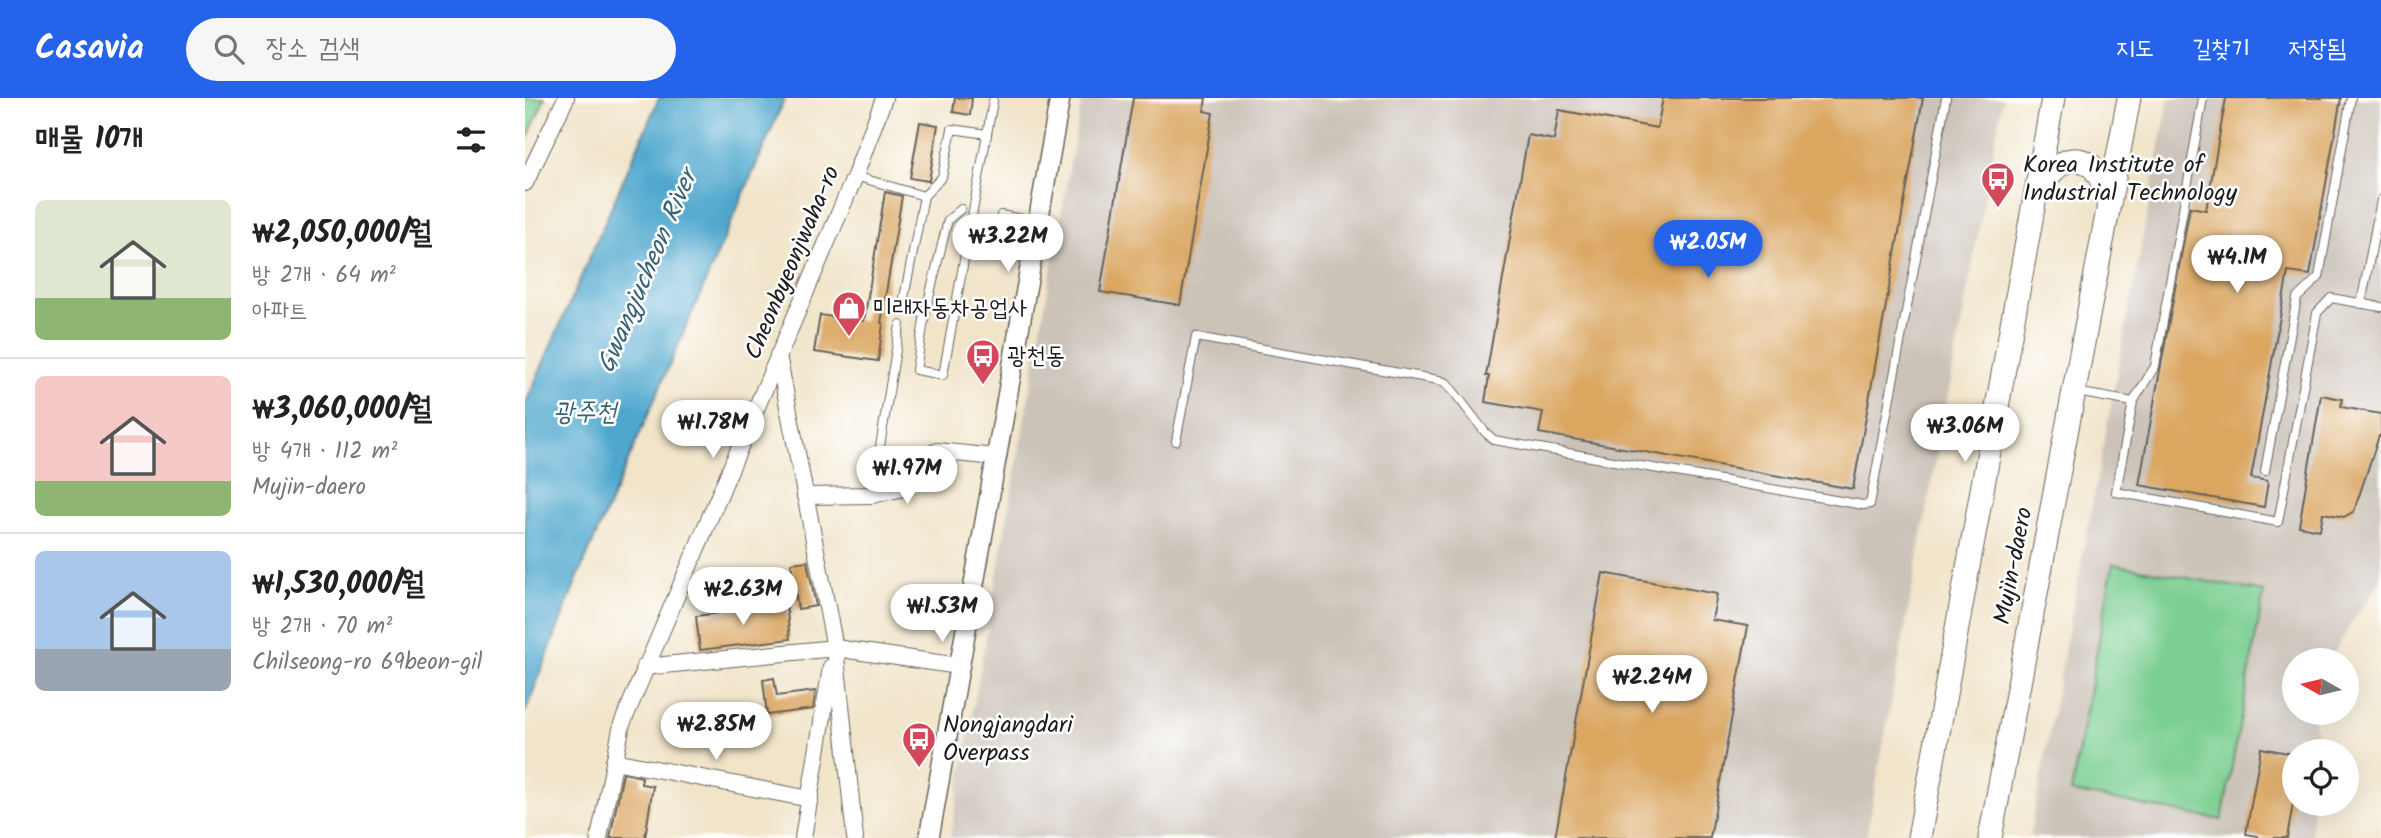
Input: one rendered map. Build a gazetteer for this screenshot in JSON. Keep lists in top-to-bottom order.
{
  "streets": {
    "main road": ["Mujin-daero"],
    "street": ["Cheonbyeonjwaha-ro"]
  },
  "water": ["Gwangjucheon River", "광주천"],
  "places": {
    "bus stop": ["Korea Institute of Industrial Technology", "광천동", "Nongjangdari Overpass"],
    "shop": ["미래자동차공업사"]
  },
  "north": "left",
  "page": {
    "header": "Casavia",
    "search": "장소 검색",
    "nav": ["지도", "길찾기", "저장됨"],
    "heading": "매물 10개",
    "list": [
      {
        "name": "₩2,050,000/월",
        "note": "방 2개 · 64 m² · 아파트"
      },
      {
        "name": "₩3,060,000/월",
        "note": "방 4개 · 112 m² · Mujin-daero"
      },
      {
        "name": "₩1,530,000/월",
        "note": "방 2개 · 70 m² · Chilseong-ro 69beon-gil"
      }
    ],
    "price": [
      "₩3.22M",
      "₩2.05M",
      "₩4.1M",
      "₩1.78M",
      "₩3.06M",
      "₩1.97M",
      "₩2.63M",
      "₩1.53M",
      "₩2.24M",
      "₩2.85M"
    ]
  }
}
